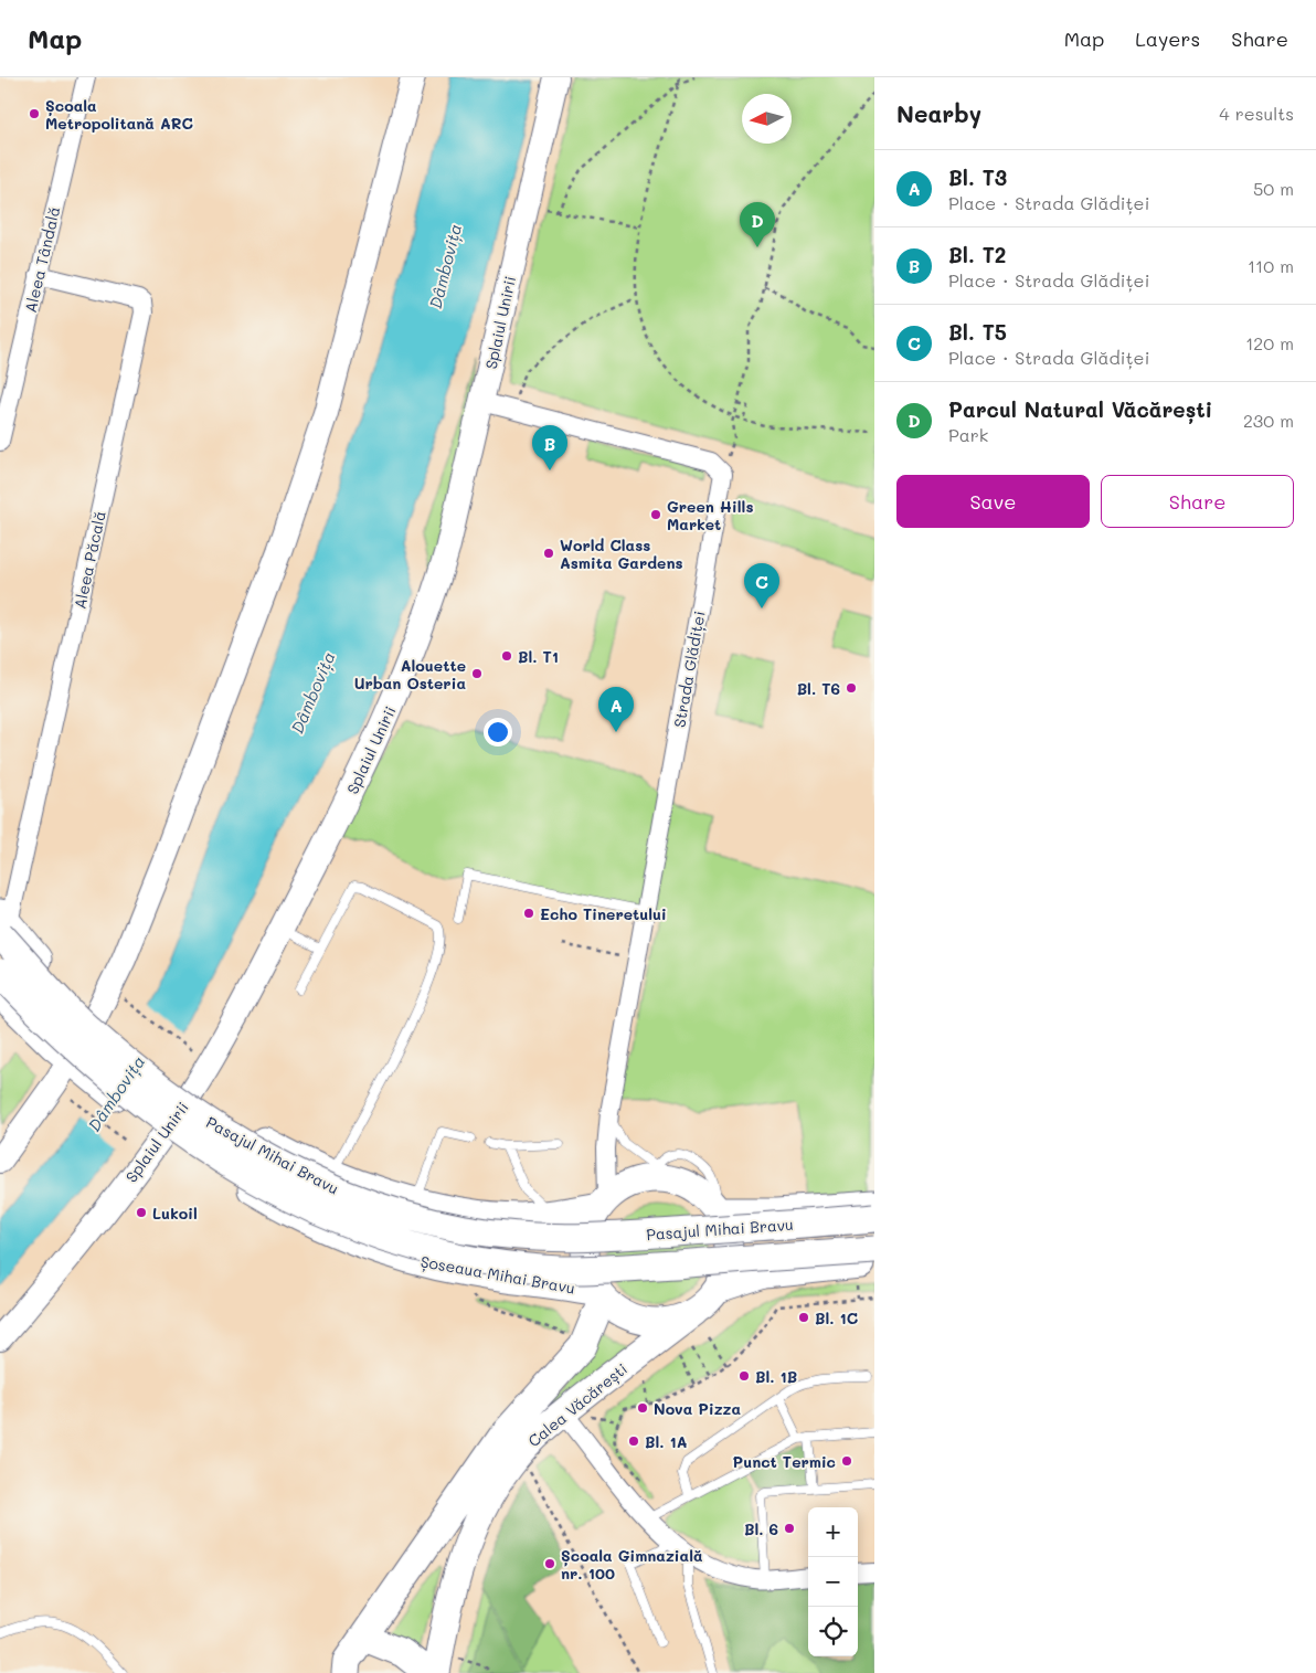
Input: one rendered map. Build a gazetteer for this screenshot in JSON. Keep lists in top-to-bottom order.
{
  "streets": {
    "main road": [
      "Splaiul Unirii",
      "Pasajul Mihai Bravu",
      "Șoseaua Mihai Bravu",
      "Calea Văcărești"
    ],
    "street": ["Aleea Tândală", "Aleea Păcală", "Strada Glădiței"]
  },
  "crossings": [
    ["Aleea Tândală", "Aleea Păcală"],
    ["Splaiul Unirii", "Strada Glădiței"],
    ["Splaiul Unirii", "Șoseaua Mihai Bravu"],
    ["Aleea Păcală", "Pasajul Mihai Bravu"],
    ["Strada Glădiței", "Șoseaua Mihai Bravu"],
    ["Strada Glădiței", "Calea Văcărești"],
    ["Șoseaua Mihai Bravu", "Calea Văcărești"]
  ],
  "water": ["Dâmbovița"],
  "places": [
    "Școala Metropolitană ARC",
    "Green Hills Market",
    "World Class Asmita Gardens",
    "Bl. T1",
    "Alouette Urban Osteria",
    "Bl. T6",
    "Echo Tineretului",
    "Lukoil",
    "Bl. 1C",
    "Bl. 1B",
    "Nova Pizza",
    "Bl. 1A",
    "Punct Termic",
    "Bl. 6",
    "Școala Gimnazială nr. 100"
  ],
  "north": "left",
  "page": {
    "header": "Map",
    "nav": ["Map", "Layers", "Share"],
    "heading": ["Nearby", "4 results"],
    "list": [
      {
        "mark": "A",
        "name": "Bl. T3",
        "note": "Place · Strada Glădiței",
        "value": "50 m"
      },
      {
        "mark": "B",
        "name": "Bl. T2",
        "note": "Place · Strada Glădiței",
        "value": "110 m"
      },
      {
        "mark": "C",
        "name": "Bl. T5",
        "note": "Place · Strada Glădiței",
        "value": "120 m"
      },
      {
        "mark": "D",
        "name": "Parcul Natural Văcărești",
        "note": "Park",
        "value": "230 m"
      }
    ],
    "pins": [
      "D",
      "B",
      "C",
      "A"
    ],
    "buttons": ["Save", "Share"],
    "map_buttons": ["+", "−"]
  }
}
